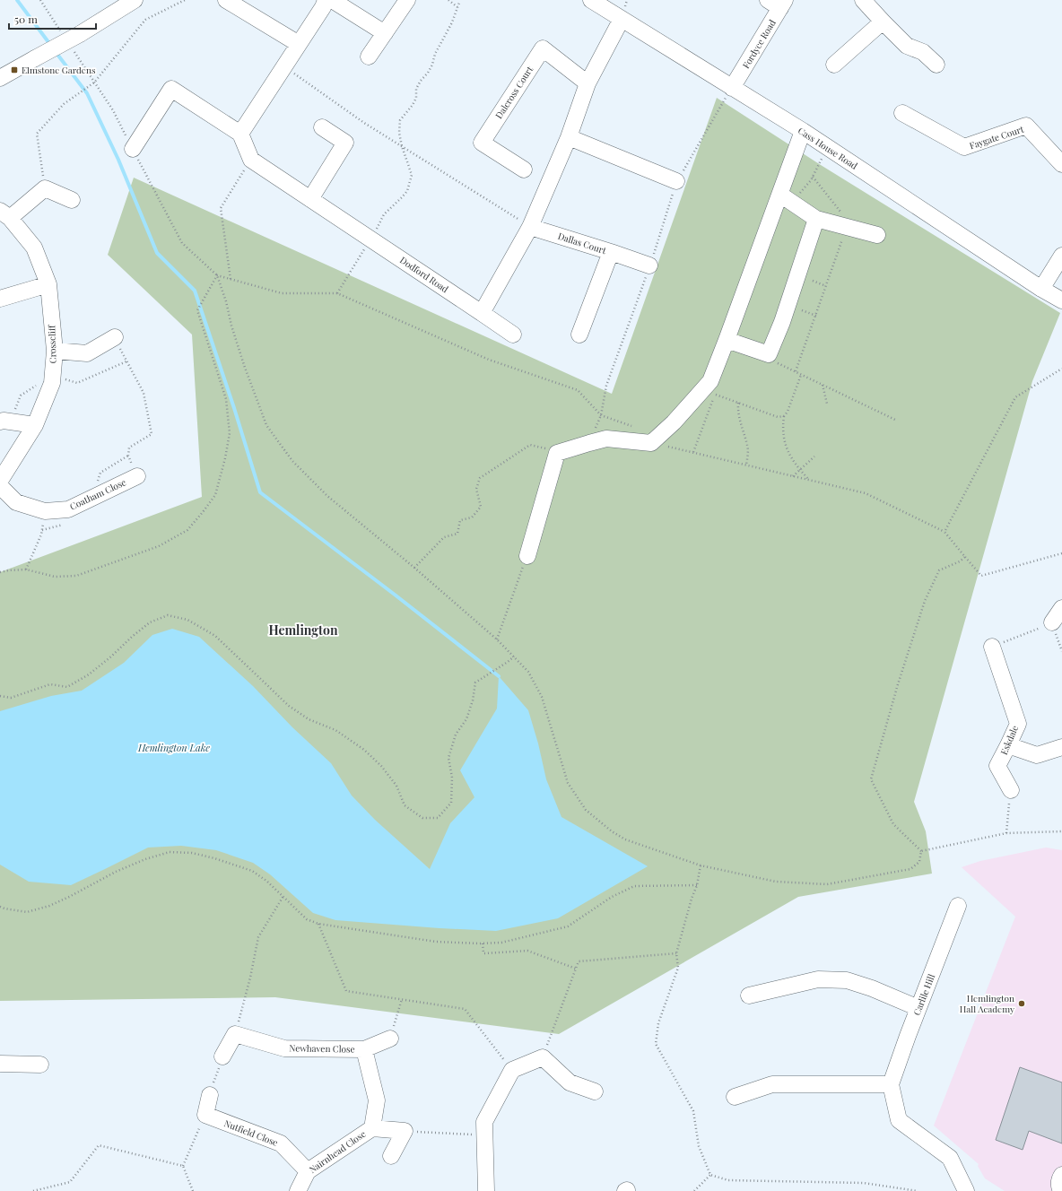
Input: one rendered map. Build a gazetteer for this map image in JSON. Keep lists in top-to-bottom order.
{
  "streets": {
    "street": [
      "Fordyce Road",
      "Dalcross Court",
      "Faygate Court",
      "Cass House Road",
      "Dallas Court",
      "Dodford Road",
      "Crosscliff",
      "Coatham Close",
      "Eskdale",
      "Carlile Hill",
      "Newhaven Close",
      "Nutfield Close",
      "Nairnhead Close"
    ]
  },
  "crossings": [
    ["Fordyce Road", "Cass House Road"],
    ["Newhaven Close", "Nairnhead Close"],
    ["Nutfield Close", "Nairnhead Close"]
  ],
  "districts": ["Hemlington"],
  "water": ["Hemlington Lake"],
  "places": {
    "transit": ["Elmstone Gardens"],
    "other": ["Hemlington Hall Academy"]
  },
  "scale_bar": "50 m"
}
